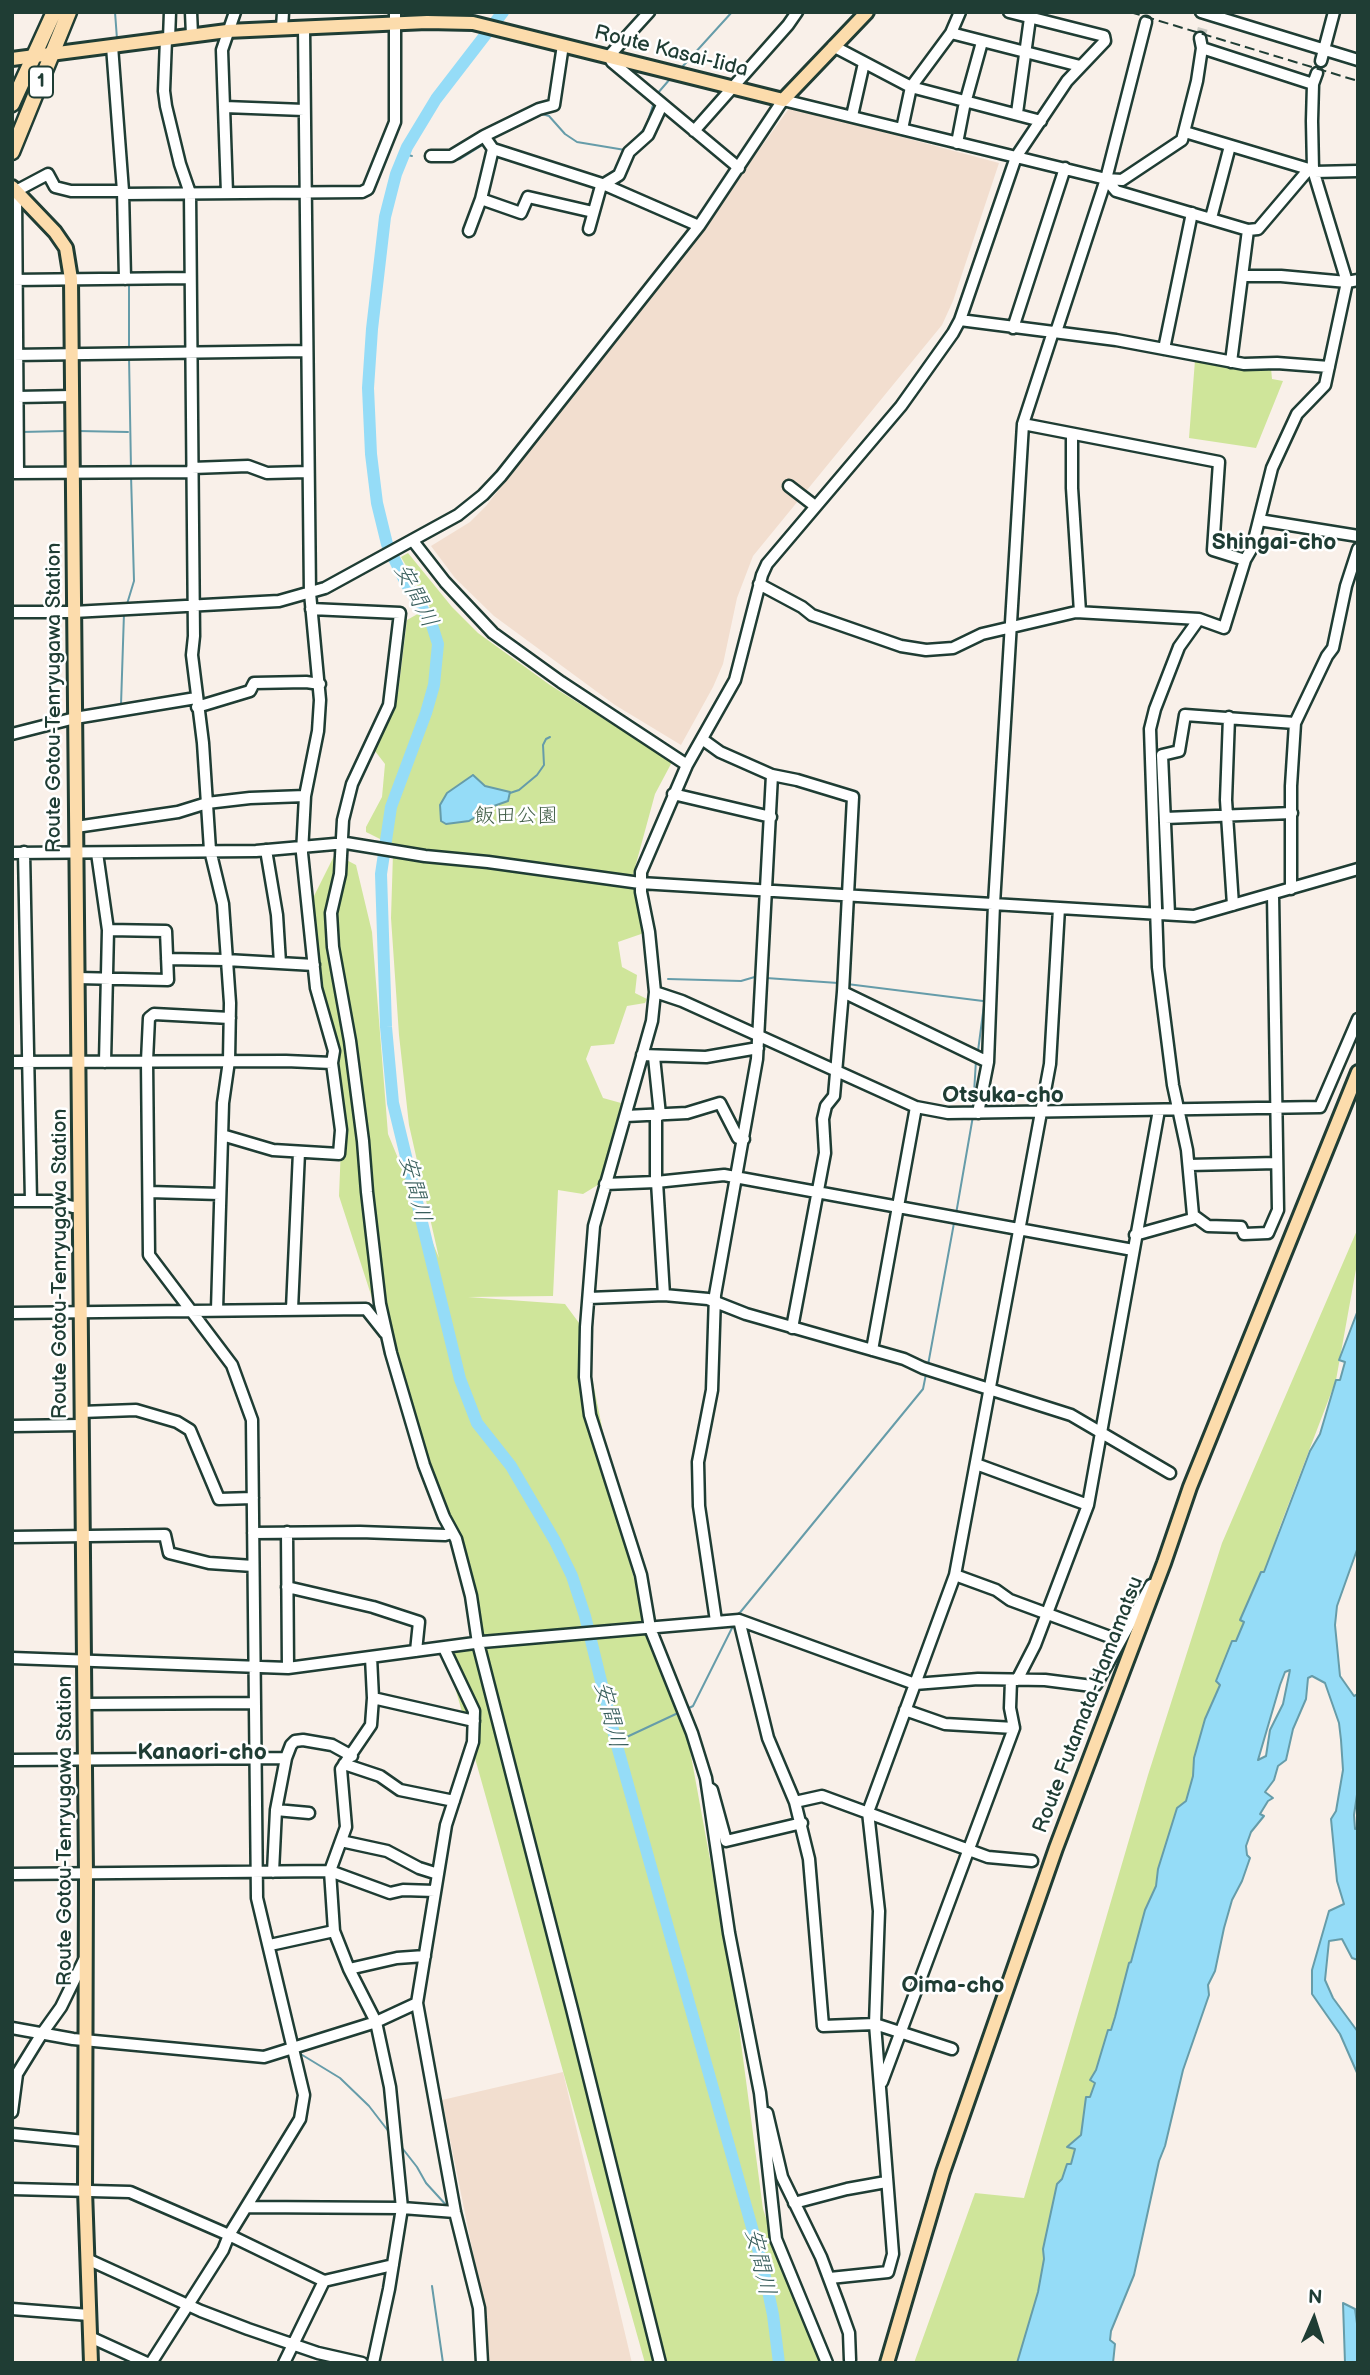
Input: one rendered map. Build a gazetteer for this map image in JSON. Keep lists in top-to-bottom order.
{
  "streets": {
    "highway": ["1"],
    "main road": ["Route Kasai-Iida", "Route Gotou-Tenryugawa Station", "Route Futamata-Hamamatsu"]
  },
  "crossings": [
    ["Route Kasai-Iida", "1"]
  ],
  "districts": [
    "Shingai-cho",
    "Otsuka-cho",
    "Kanaori-cho",
    "Oima-cho"
  ],
  "water": ["安間川"],
  "parks": ["飯田公園"],
  "north": "top"
}
